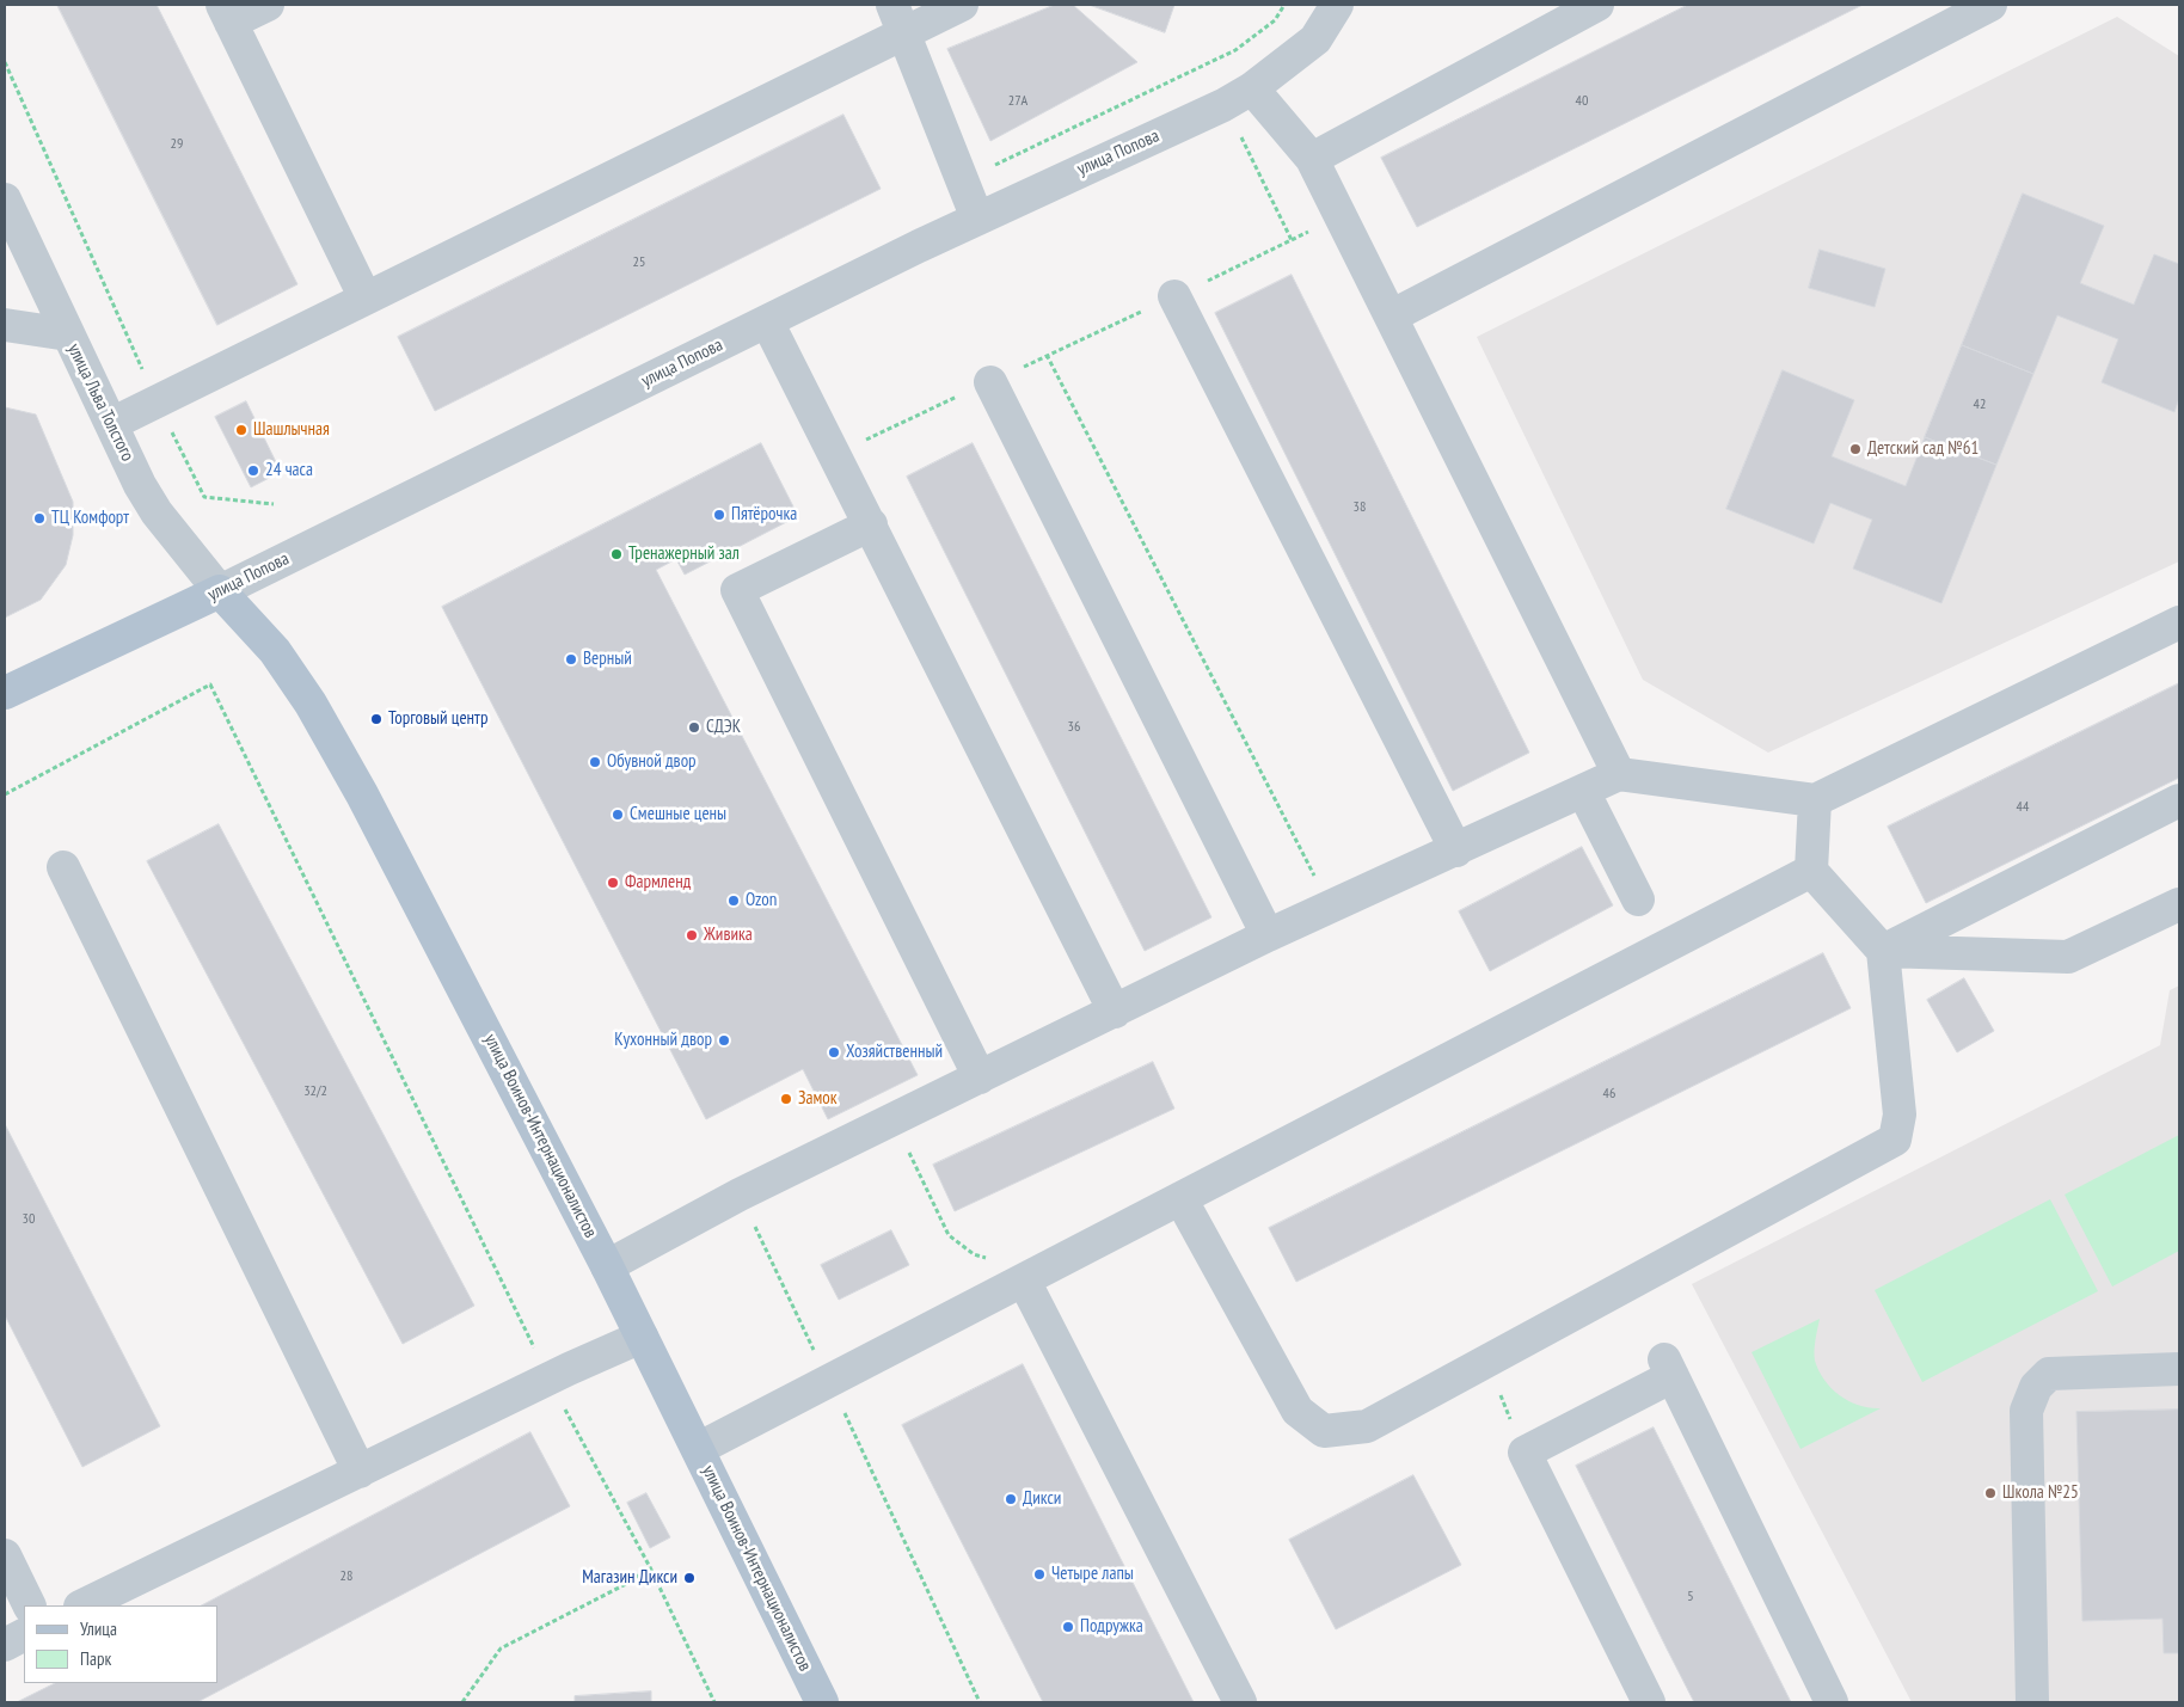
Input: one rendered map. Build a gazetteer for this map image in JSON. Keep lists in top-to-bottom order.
{
  "streets": {
    "main road": ["улица Попова", "улица Воинов-Интернационалистов"],
    "street": ["улица Льва Толстого"]
  },
  "crossings": [
    ["улица Попова", "улица Льва Толстого"],
    ["улица Попова", "улица Воинов-Интернационалистов"],
    ["улица Льва Толстого", "улица Воинов-Интернационалистов"]
  ],
  "places": [
    "Шашлычная",
    "Детский сад №61",
    "24 часа",
    "Пятёрочка",
    "ТЦ Комфорт",
    "Тренажерный зал",
    "Верный",
    "Торговый центр",
    "СДЭК",
    "Обувной двор",
    "Смешные цены",
    "Фармленд",
    "Ozon",
    "Живика",
    "Кухонный двор",
    "Хозяйственный",
    "Замок",
    "Школа №25",
    "Дикси",
    "Четыре лапы",
    "Магазин Дикси",
    "Подружка"
  ],
  "house_numbers": [
    "27А",
    "40",
    "29",
    "25",
    "42",
    "38",
    "36",
    "44",
    "32/2",
    "46",
    "30",
    "28",
    "5"
  ],
  "legend": ["Улица", "Парк"]
}
